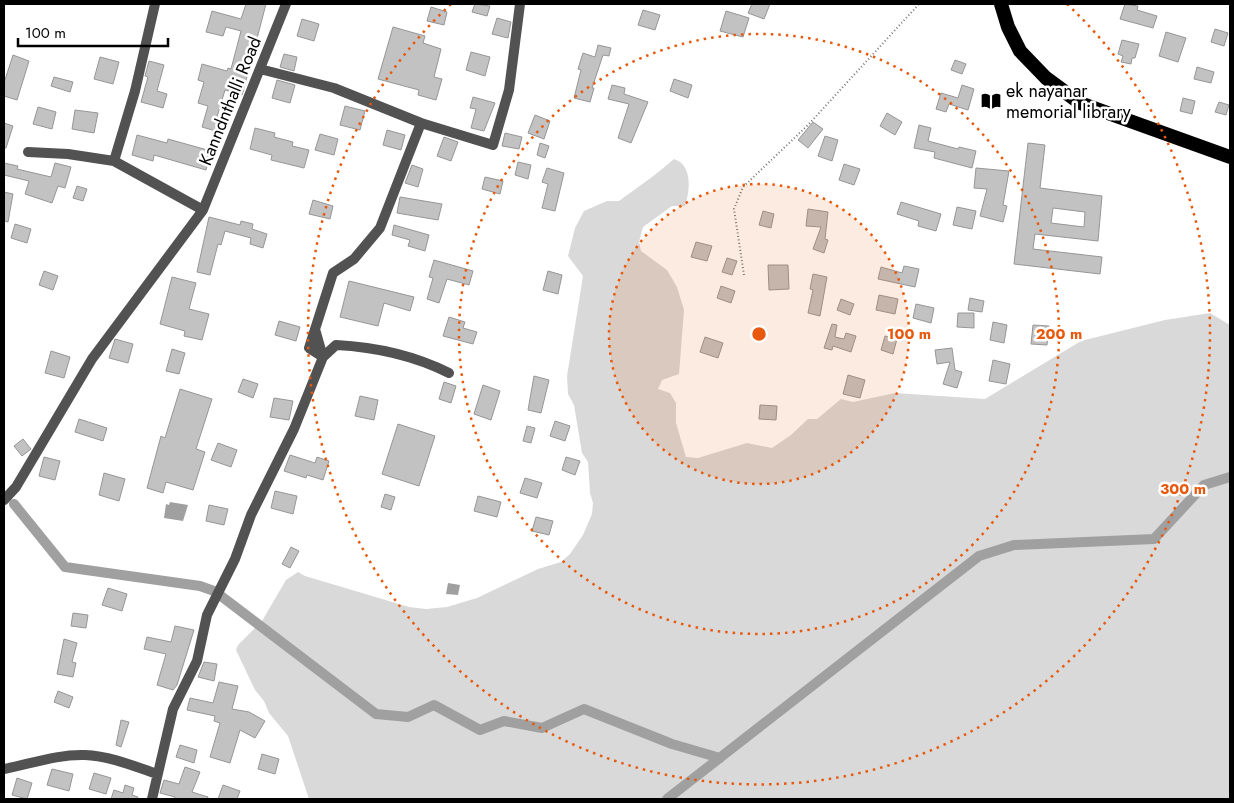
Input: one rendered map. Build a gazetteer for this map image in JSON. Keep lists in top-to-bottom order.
{
  "streets": {
    "street": ["Kanndnthalli Road"]
  },
  "places": {
    "library": ["ek nayanar memorial library"]
  },
  "scale_bar": "100 m",
  "rings": ["100 m", "200 m", "300 m"]
}
